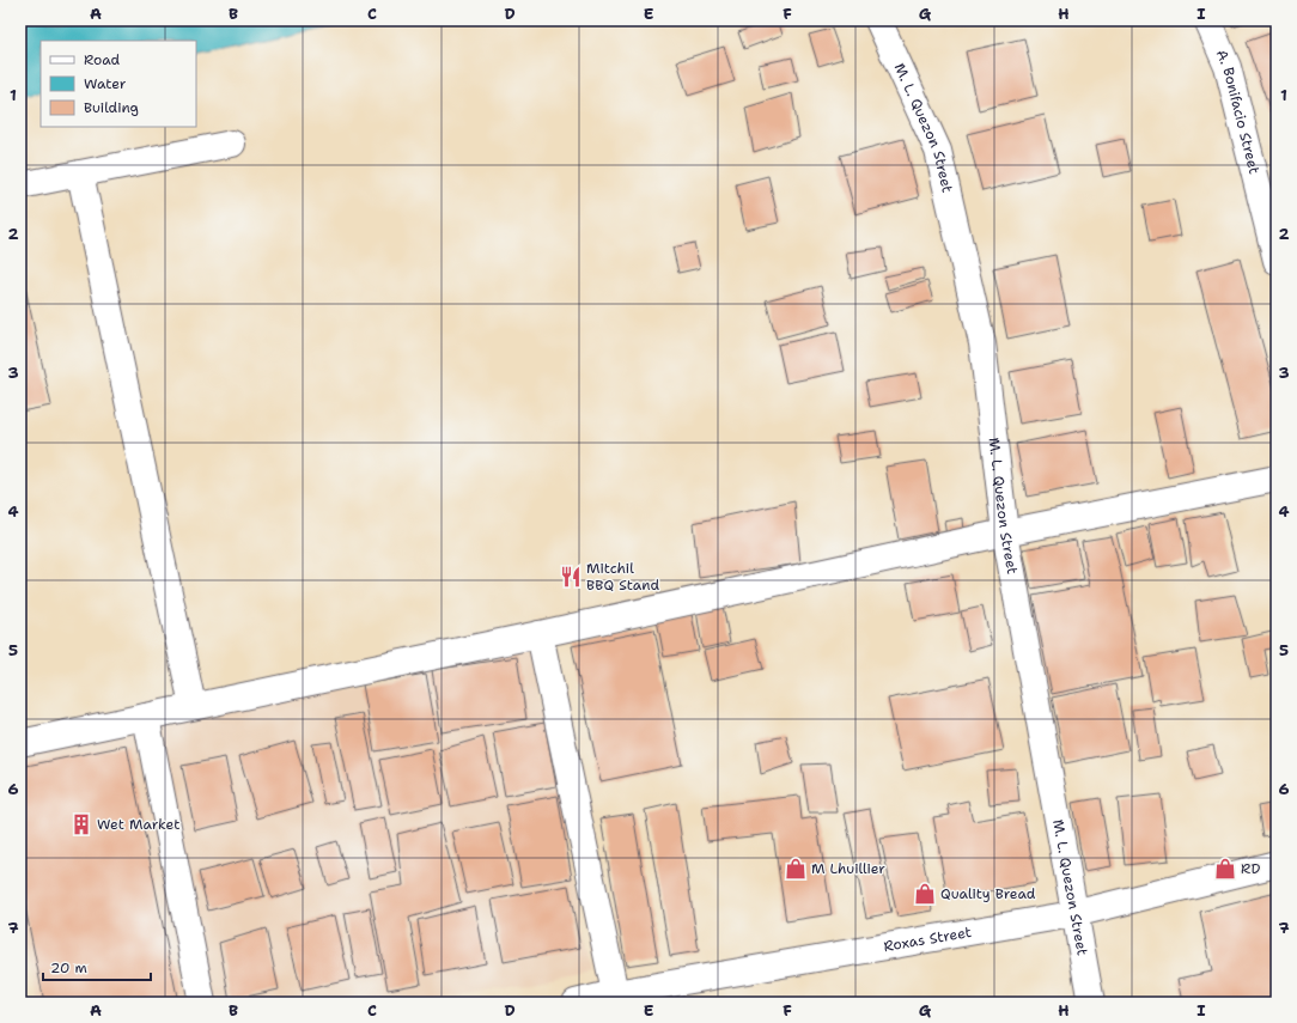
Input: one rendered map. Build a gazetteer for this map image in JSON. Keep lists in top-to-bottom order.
{
  "streets": {
    "street": ["A. Bonifacio Street", "M. L. Quezon Street", "Roxas Street"]
  },
  "crossings": [
    ["M. L. Quezon Street", "Roxas Street"]
  ],
  "places": {
    "restaurant": ["Mitchil BBQ Stand"],
    "building": ["Wet Market"],
    "shop": ["M Lhuillier", "RD", "Quality Bread"]
  },
  "legend": ["Road", "Water", "Building"],
  "scale_bar": "20 m",
  "grid": {
    "columns": [
      "A",
      "B",
      "C",
      "D",
      "E",
      "F",
      "G",
      "H",
      "I"
    ],
    "rows": [
      "1",
      "2",
      "3",
      "4",
      "5",
      "6",
      "7"
    ]
  }
}
